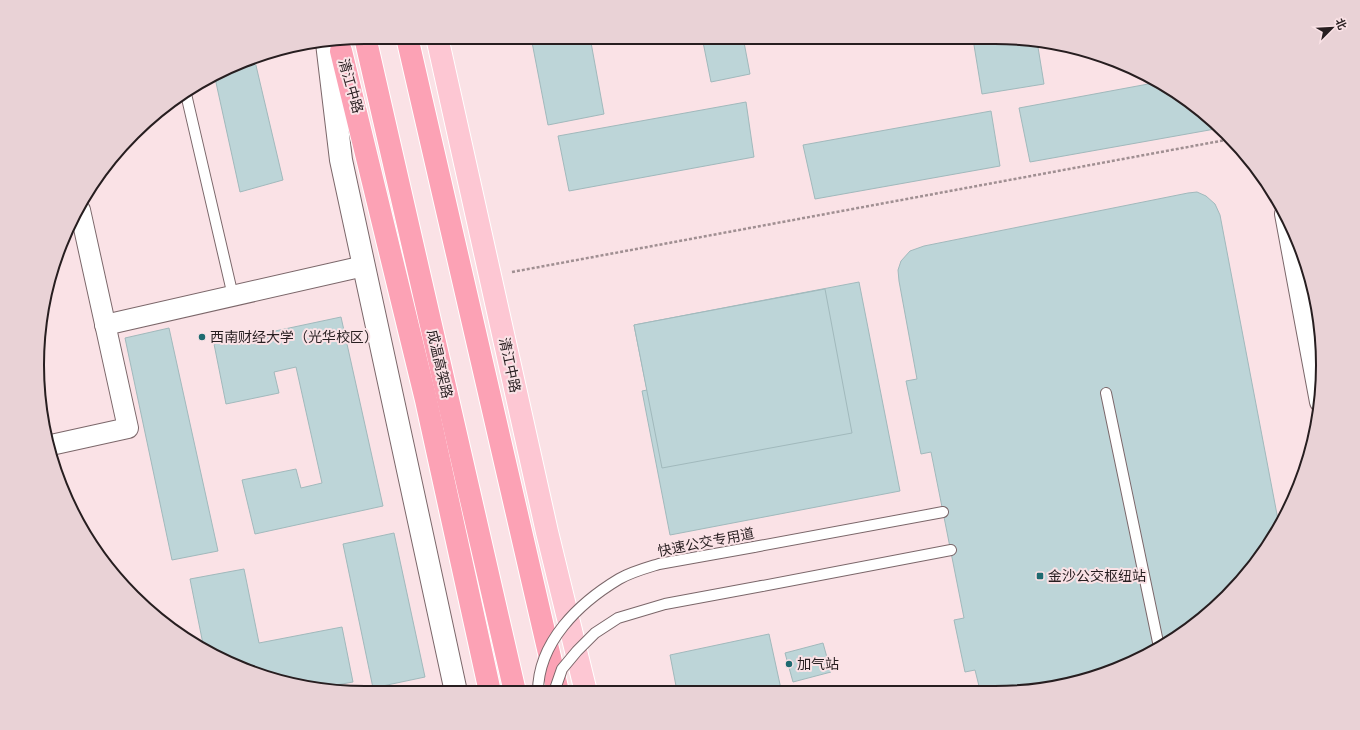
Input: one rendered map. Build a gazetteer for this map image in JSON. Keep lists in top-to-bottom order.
{
  "streets": {
    "highway": ["成温高架路"],
    "main road": ["清江中路"],
    "lane": ["快速公交专用道"]
  },
  "places": {
    "other": ["西南财经大学（光华校区）", "加气站"],
    "transit": ["金沙公交枢纽站"]
  },
  "north": "top right"
}
